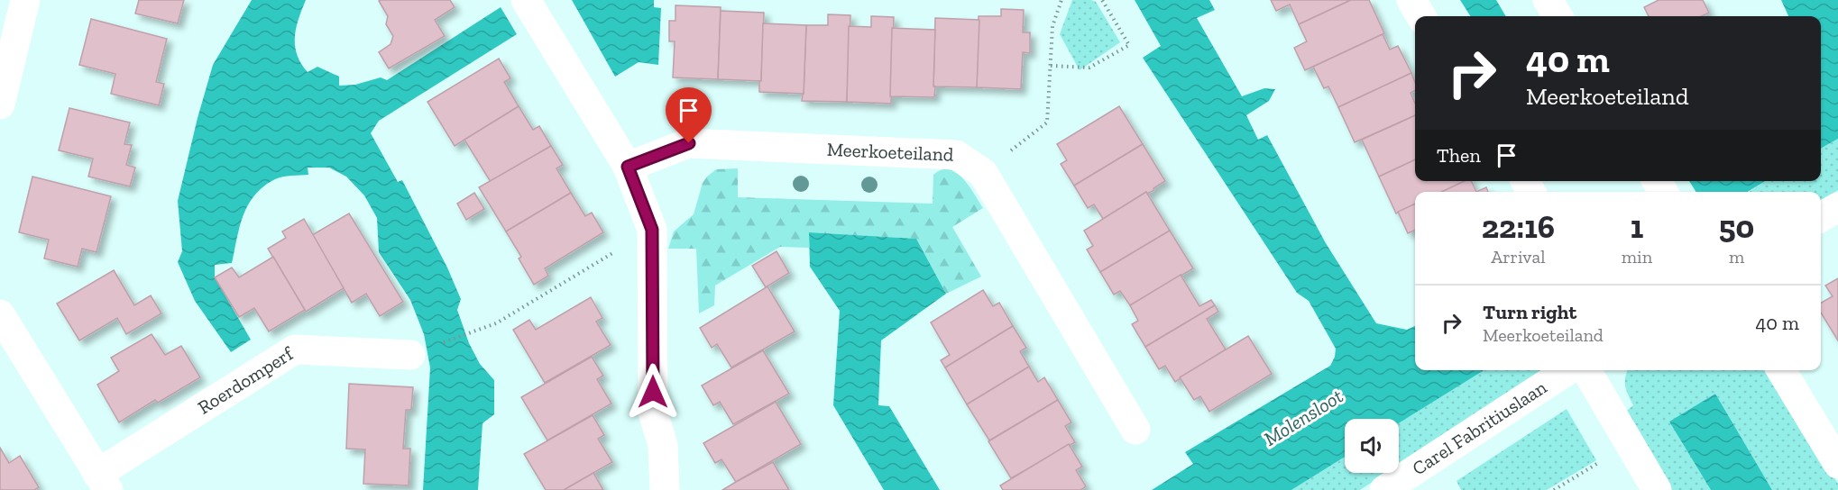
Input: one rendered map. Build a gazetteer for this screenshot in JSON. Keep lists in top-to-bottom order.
{
  "streets": {
    "street": ["Meerkoeteiland", "Roerdomperf", "Carel Fabritiuslaan"]
  },
  "water": ["Molensloot"],
  "page": {
    "turn": ["40 m", "Meerkoeteiland"],
    "then": "Then",
    "eta": [
      "22:16",
      "Arrival",
      "1",
      "min",
      "50",
      "m"
    ],
    "list": [
      {
        "name": "Turn right",
        "note": "Meerkoeteiland",
        "value": "40 m"
      }
    ]
  }
}
